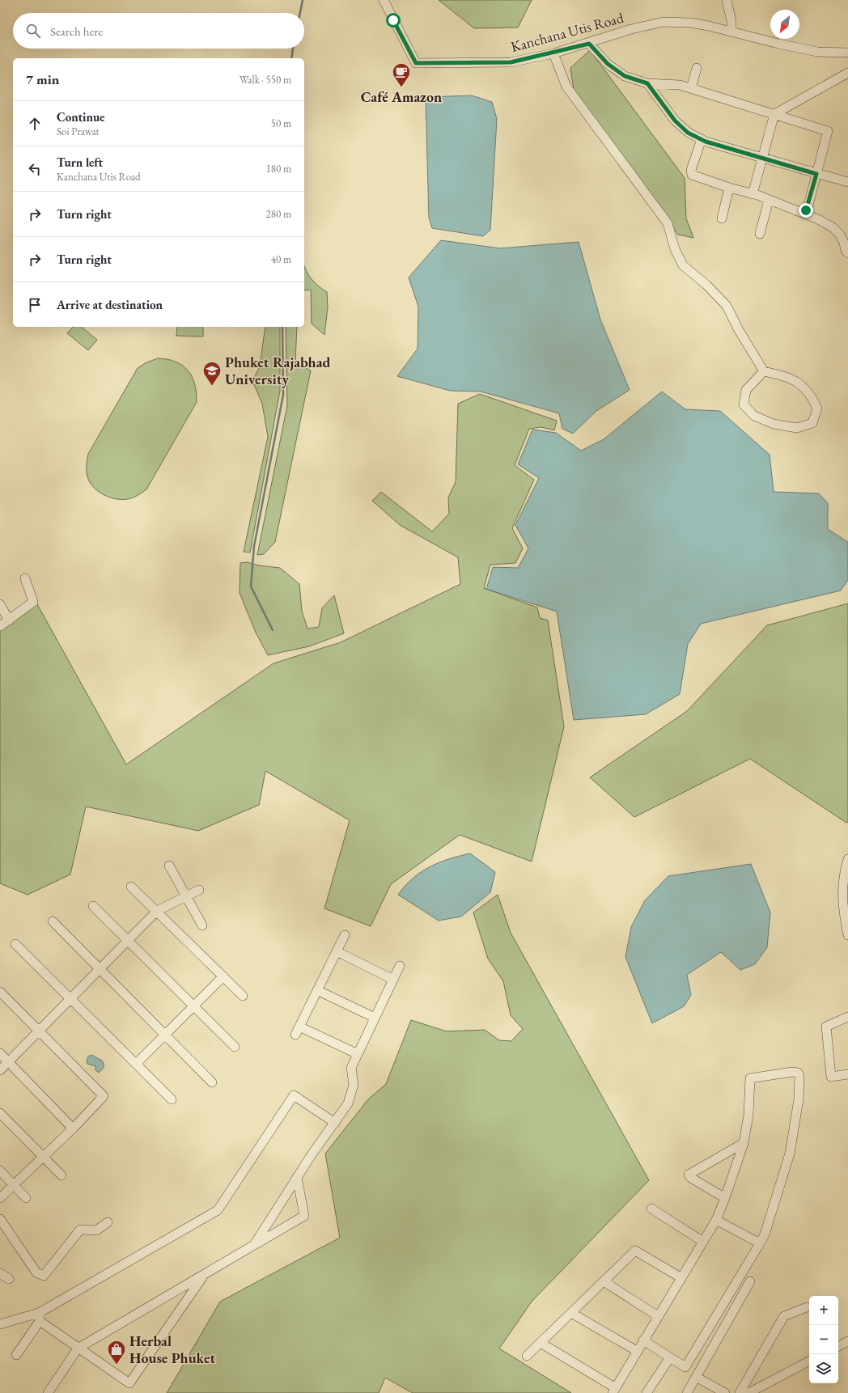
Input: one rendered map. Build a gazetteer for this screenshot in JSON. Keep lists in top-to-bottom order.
{
  "streets": {
    "street": ["Kanchana Utis Road"]
  },
  "places": {
    "cafe": ["Café Amazon"],
    "school or university": ["Phuket Rajabhad University"],
    "shop": ["Herbal House Phuket"]
  },
  "north": "bottom left",
  "page": {
    "search": "Search here",
    "heading": ["7 min", "Walk · 550 m"],
    "list": [
      ["Continue", "Soi Prawat", "50 m"],
      ["Turn left", "Kanchana Utis Road", "180 m"],
      ["Turn right", "280 m"],
      ["Turn right", "40 m"],
      "Arrive at destination"
    ],
    "map_buttons": ["+", "−"]
  }
}
